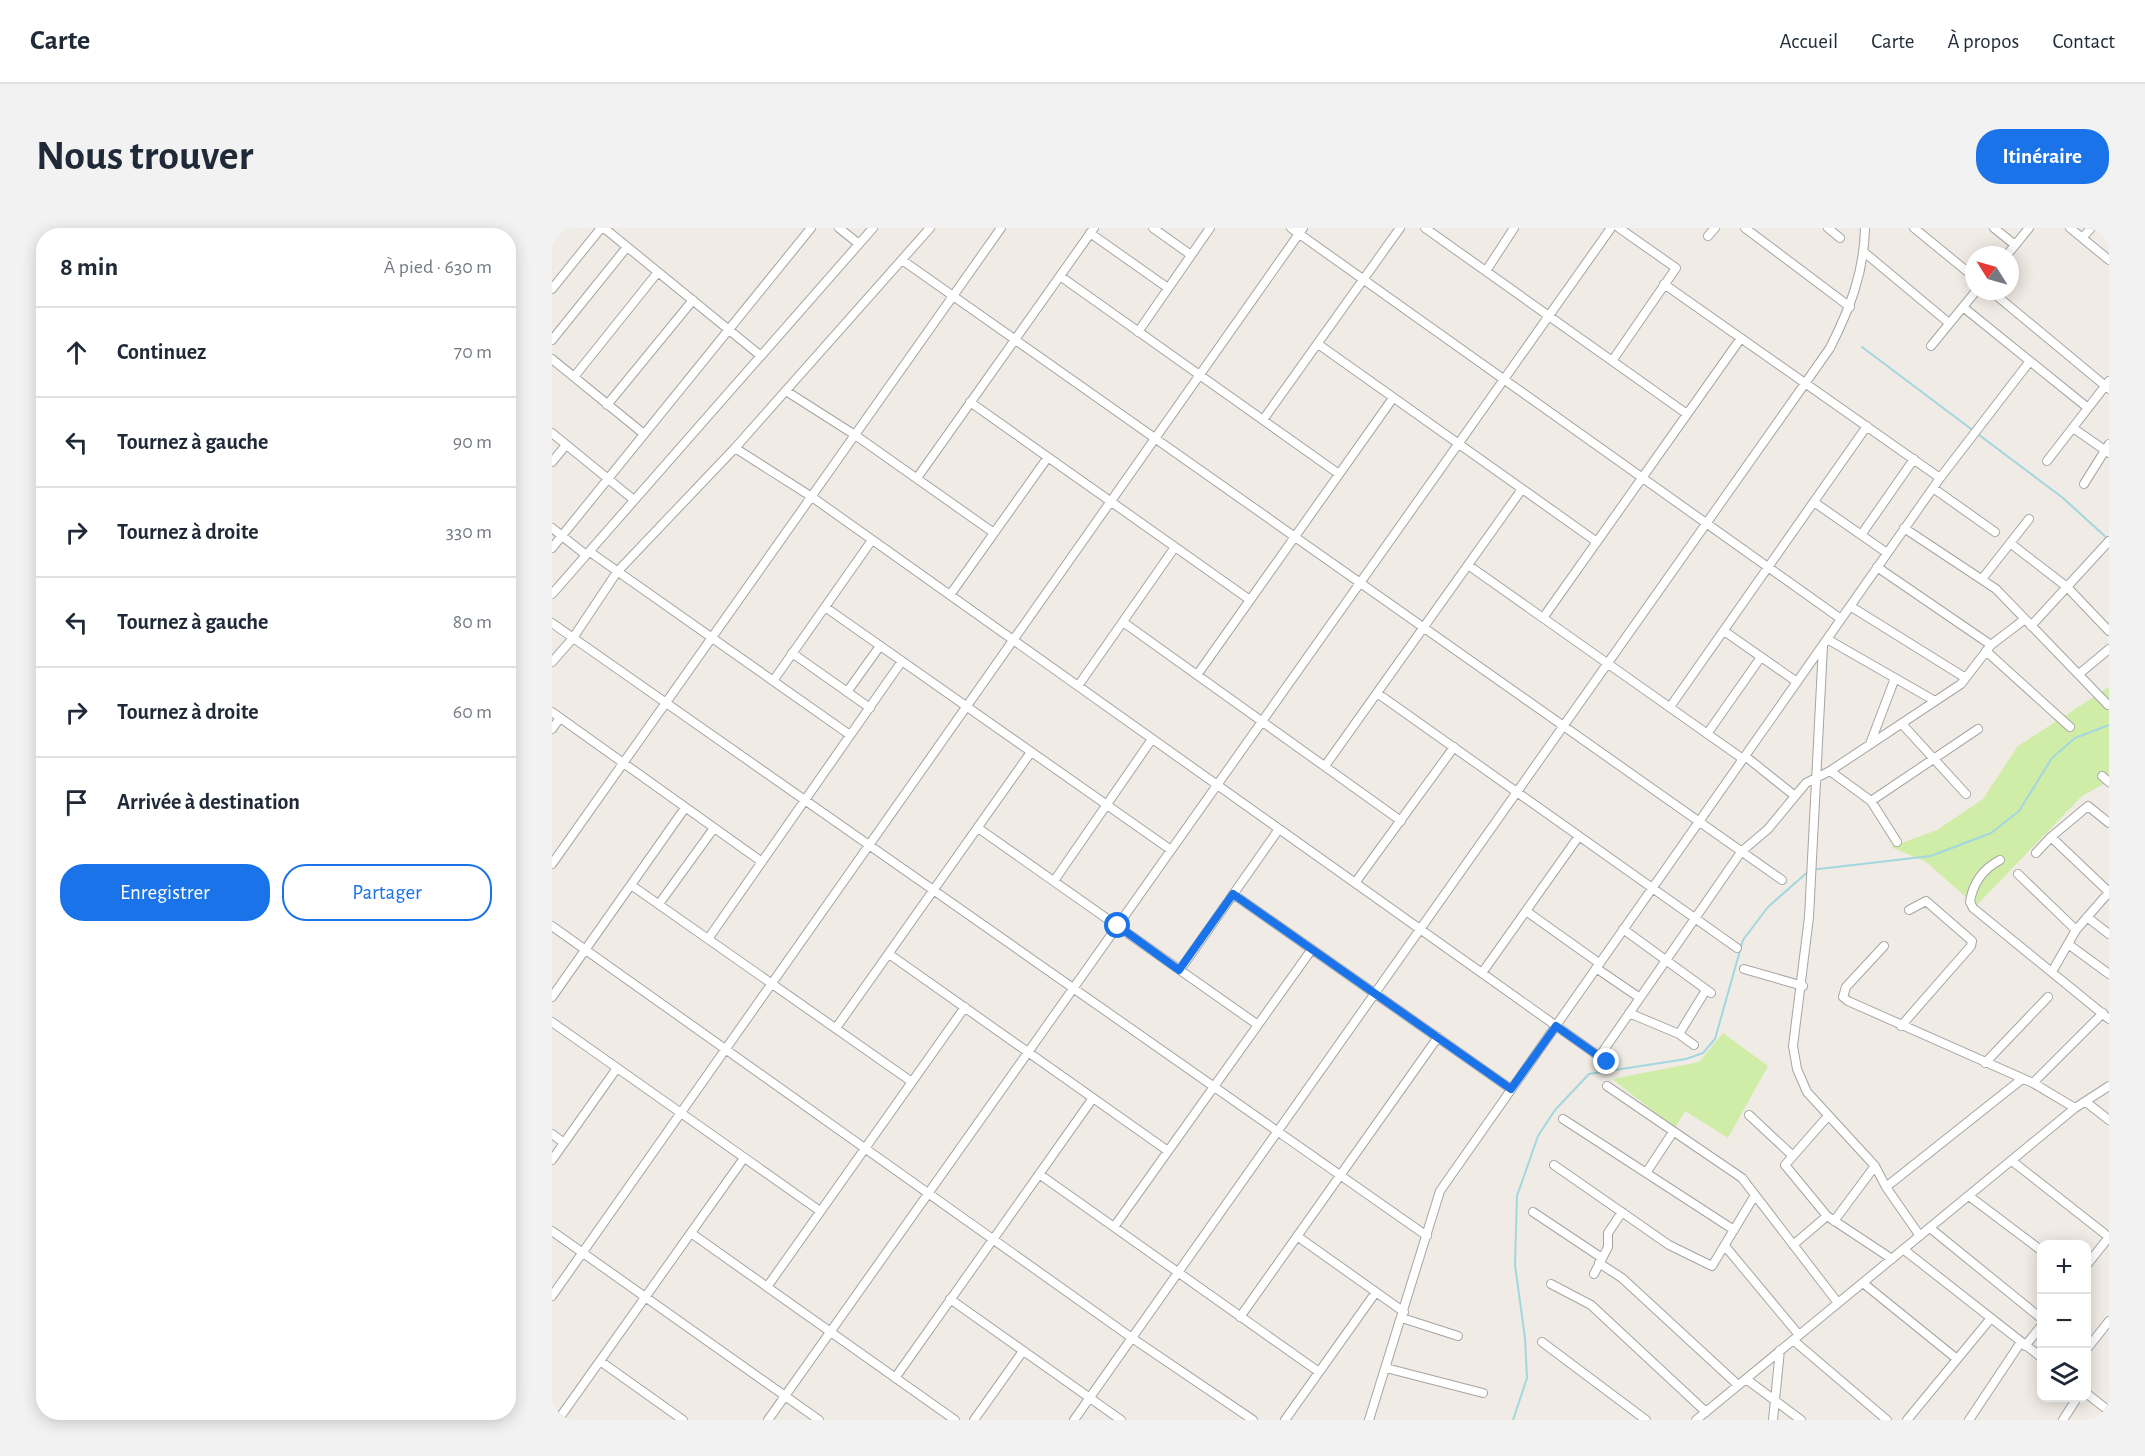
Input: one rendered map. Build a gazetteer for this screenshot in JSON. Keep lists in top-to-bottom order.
{
  "north": "top left",
  "page": {
    "header": "Carte",
    "nav": [
      "Accueil",
      "Carte",
      "À propos",
      "Contact"
    ],
    "buttons": [
      "Itinéraire",
      ["Enregistrer", "Partager"]
    ],
    "title": "Nous trouver",
    "heading": ["8 min", "À pied · 630 m"],
    "list": [
      ["Continuez", "70 m"],
      ["Tournez à gauche", "90 m"],
      ["Tournez à droite", "330 m"],
      ["Tournez à gauche", "80 m"],
      ["Tournez à droite", "60 m"],
      "Arrivée à destination"
    ],
    "map_buttons": ["+", "−"]
  }
}
